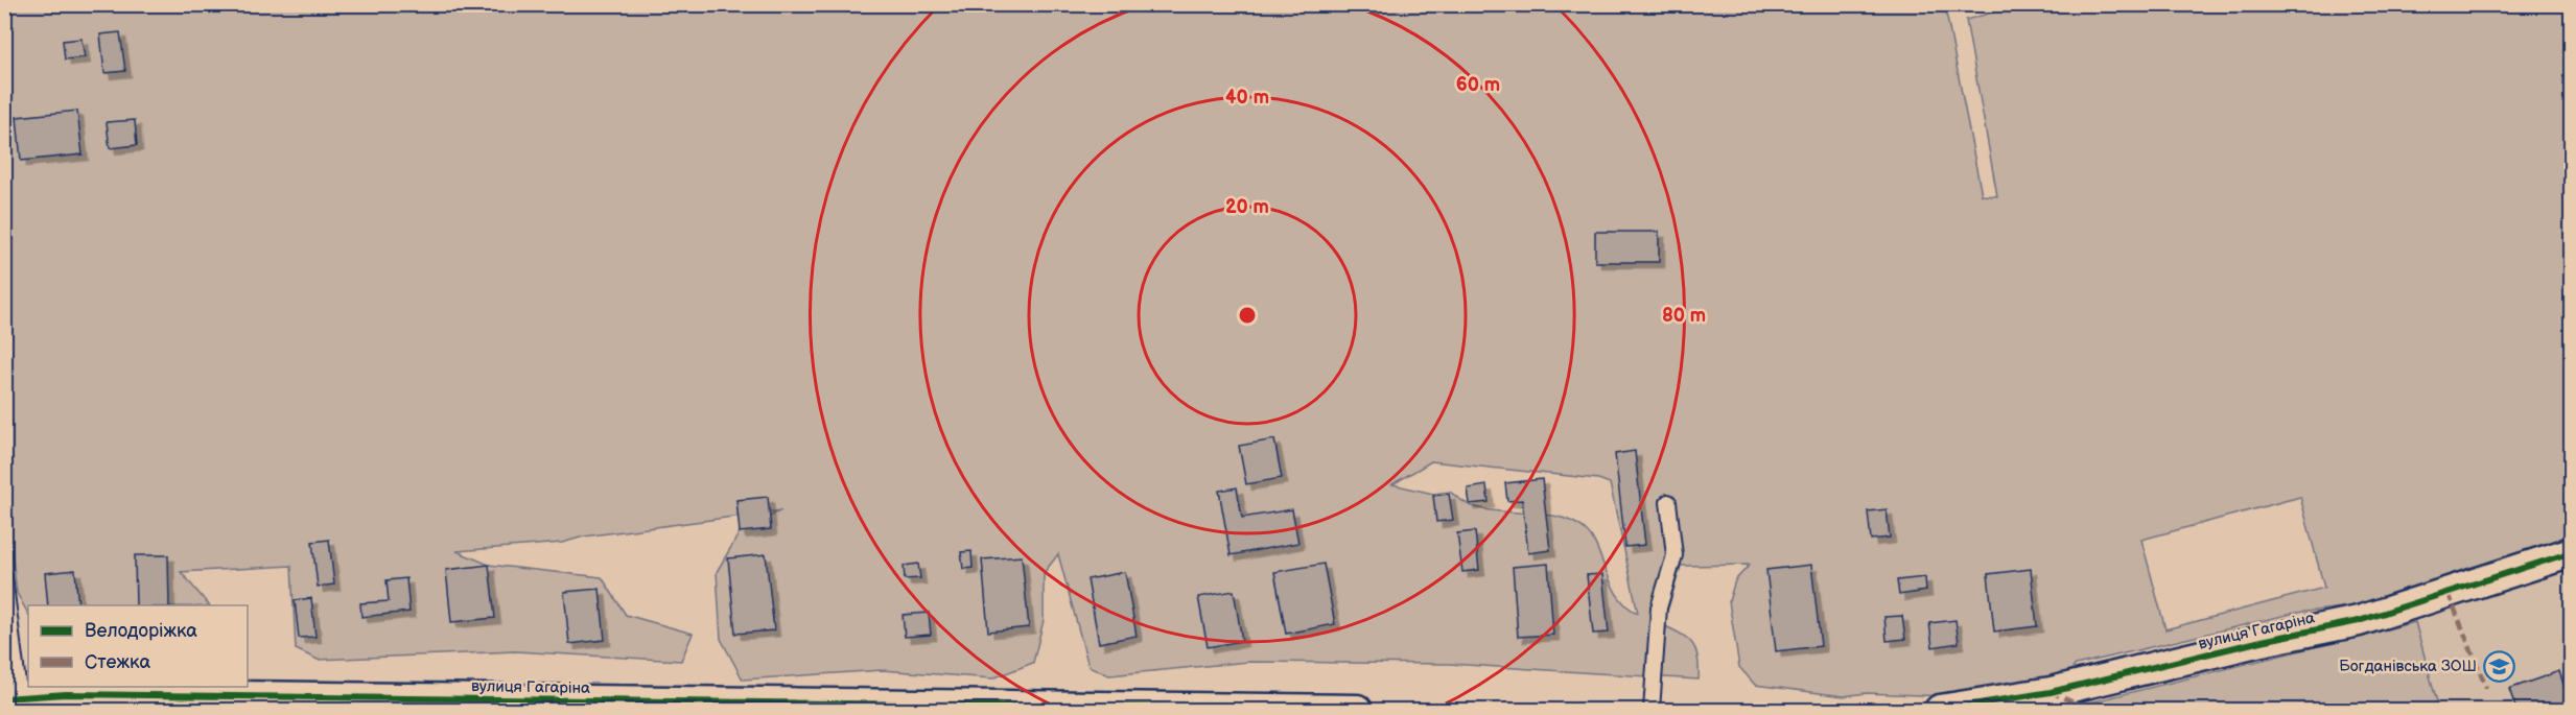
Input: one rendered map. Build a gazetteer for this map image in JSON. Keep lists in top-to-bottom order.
{
  "streets": {
    "street": ["вулиця Гагаріна"]
  },
  "places": {
    "school or university": ["Богданівська ЗОШ"]
  },
  "legend": ["Велодоріжка", "Стежка"],
  "rings": [
    "60 m",
    "40 m",
    "20 m",
    "80 m"
  ]
}
